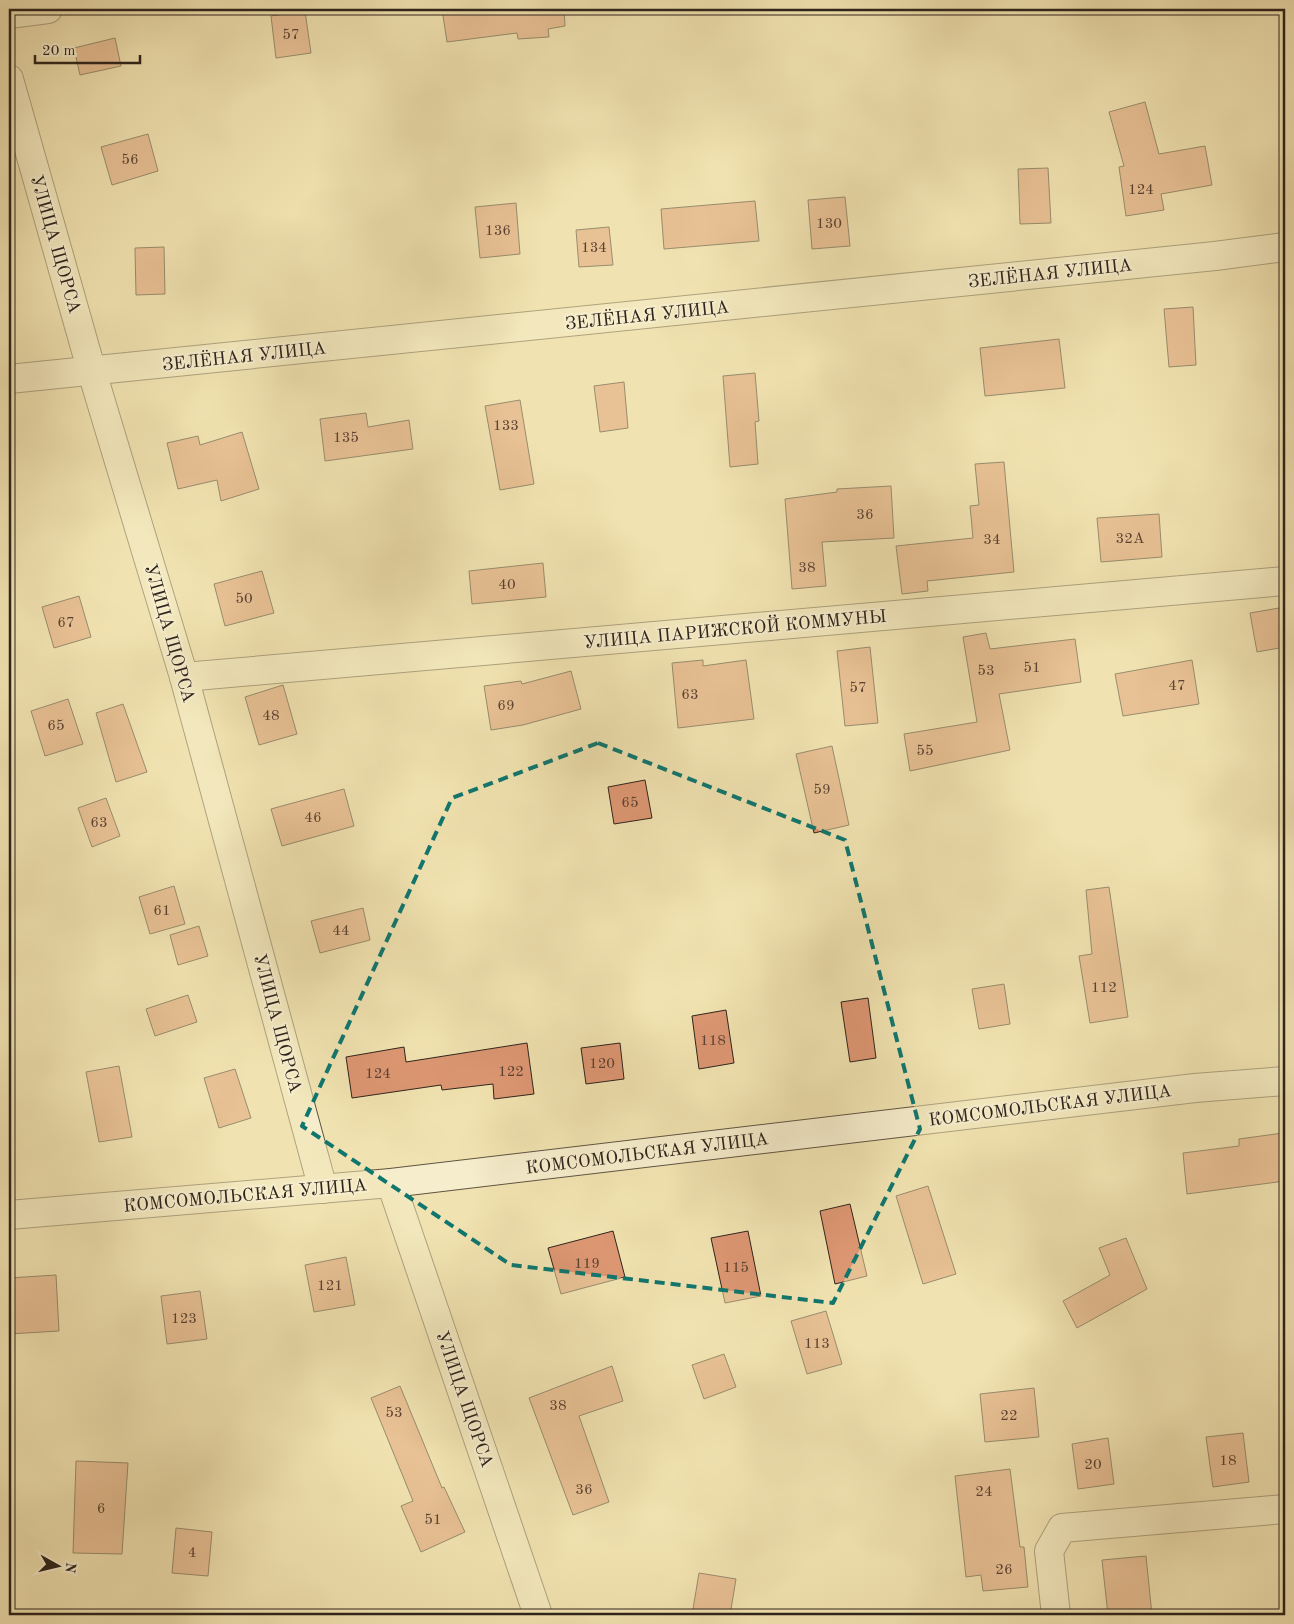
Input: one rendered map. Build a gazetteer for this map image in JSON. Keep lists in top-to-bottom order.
{
  "streets": {
    "street": [
      "УЛИЦА ЩОРСА",
      "ЗЕЛЁНАЯ УЛИЦА",
      "УЛИЦА ПАРИЖСКОЙ КОММУНЫ",
      "КОМСОМОЛЬСКАЯ УЛИЦА"
    ]
  },
  "crossings": [
    ["УЛИЦА ЩОРСА", "ЗЕЛЁНАЯ УЛИЦА"],
    ["УЛИЦА ЩОРСА", "УЛИЦА ПАРИЖСКОЙ КОММУНЫ"],
    ["УЛИЦА ЩОРСА", "КОМСОМОЛЬСКАЯ УЛИЦА"]
  ],
  "house_numbers": [
    "57",
    "56",
    "124",
    "130",
    "136",
    "134",
    "133",
    "135",
    "36",
    "32А",
    "34",
    "38",
    "40",
    "50",
    "67",
    "51",
    "53",
    "47",
    "57",
    "63",
    "69",
    "48",
    "65",
    "55",
    "59",
    "65",
    "46",
    "63",
    "61",
    "44",
    "112",
    "118",
    "120",
    "122",
    "124",
    "119",
    "115",
    "121",
    "123",
    "113",
    "38",
    "53",
    "22",
    "18",
    "20",
    "36",
    "24",
    "6",
    "51",
    "4",
    "26"
  ],
  "scale_bar": "20 m",
  "north": "right"
}
